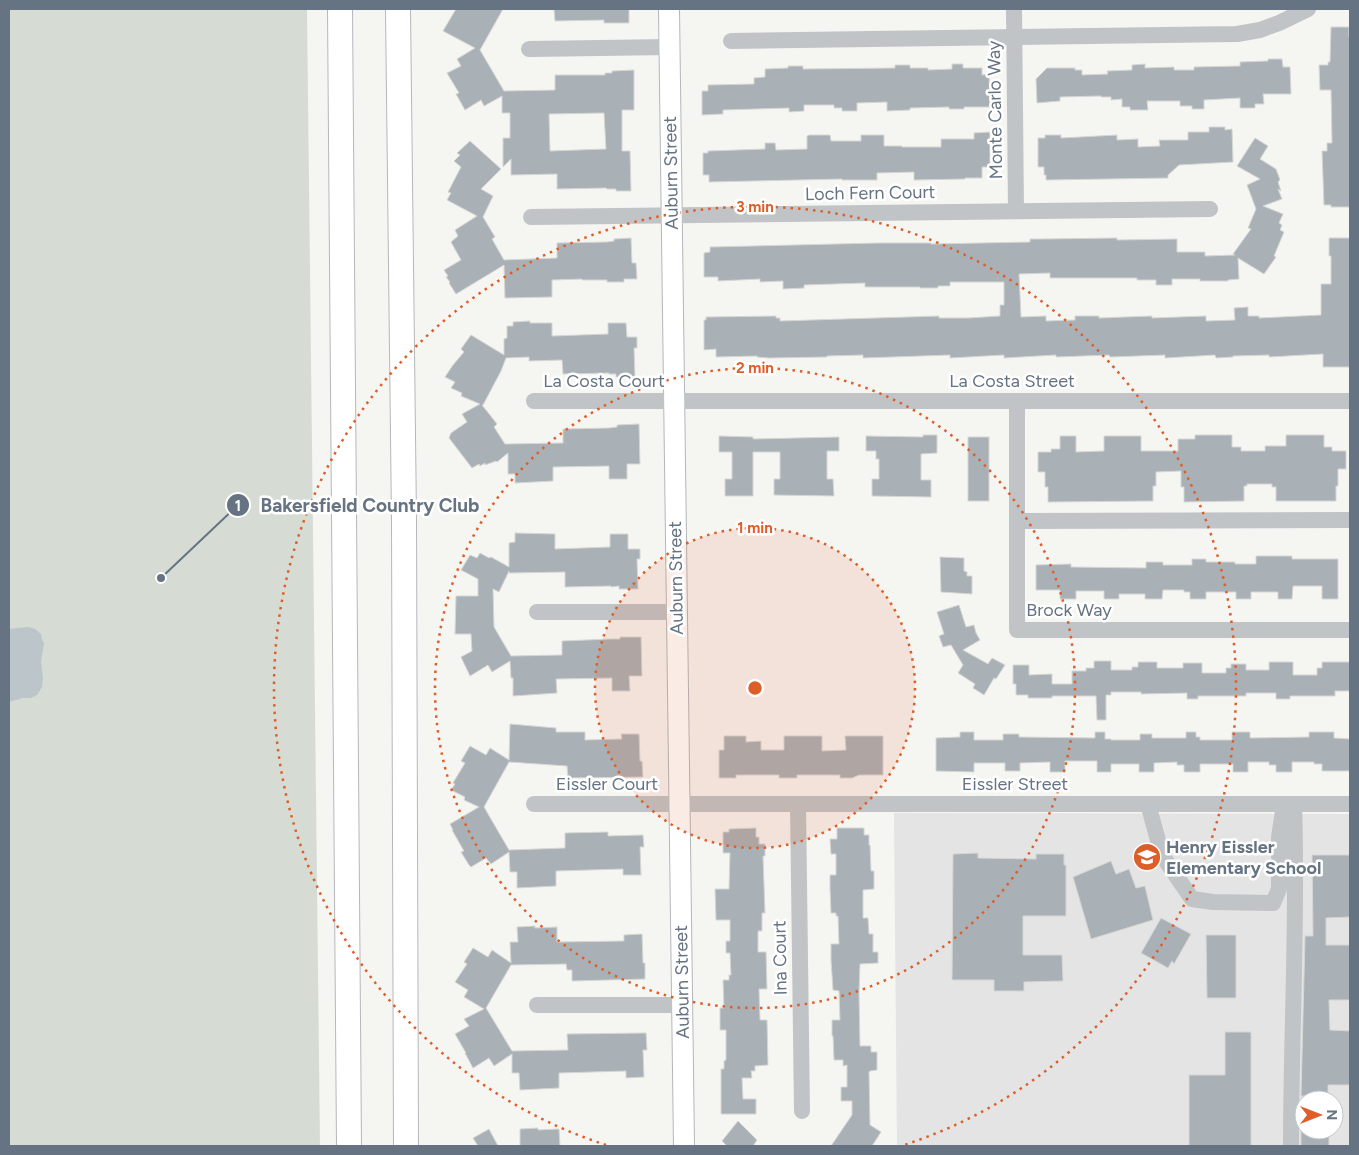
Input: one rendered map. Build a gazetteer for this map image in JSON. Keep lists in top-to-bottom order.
{
  "streets": {
    "main road": ["Auburn Street"],
    "street": [
      "Monte Carlo Way",
      "Loch Fern Court",
      "La Costa Court",
      "La Costa Street",
      "Brock Way",
      "Eissler Court",
      "Eissler Street",
      "Ina Court"
    ]
  },
  "crossings": [
    ["Monte Carlo Way", "Loch Fern Court"],
    ["Auburn Street", "Loch Fern Court"],
    ["Auburn Street", "La Costa Court"],
    ["Auburn Street", "La Costa Street"],
    ["Auburn Street", "Eissler Court"],
    ["Auburn Street", "Eissler Street"],
    ["La Costa Court", "La Costa Street"],
    ["La Costa Street", "Brock Way"],
    ["Eissler Court", "Eissler Street"],
    ["Eissler Street", "Ina Court"]
  ],
  "places": {
    "other": ["Bakersfield Country Club"],
    "school or university": ["Henry Eissler Elementary School"]
  },
  "north": "right",
  "rings": ["3 min", "2 min", "1 min"]
}
